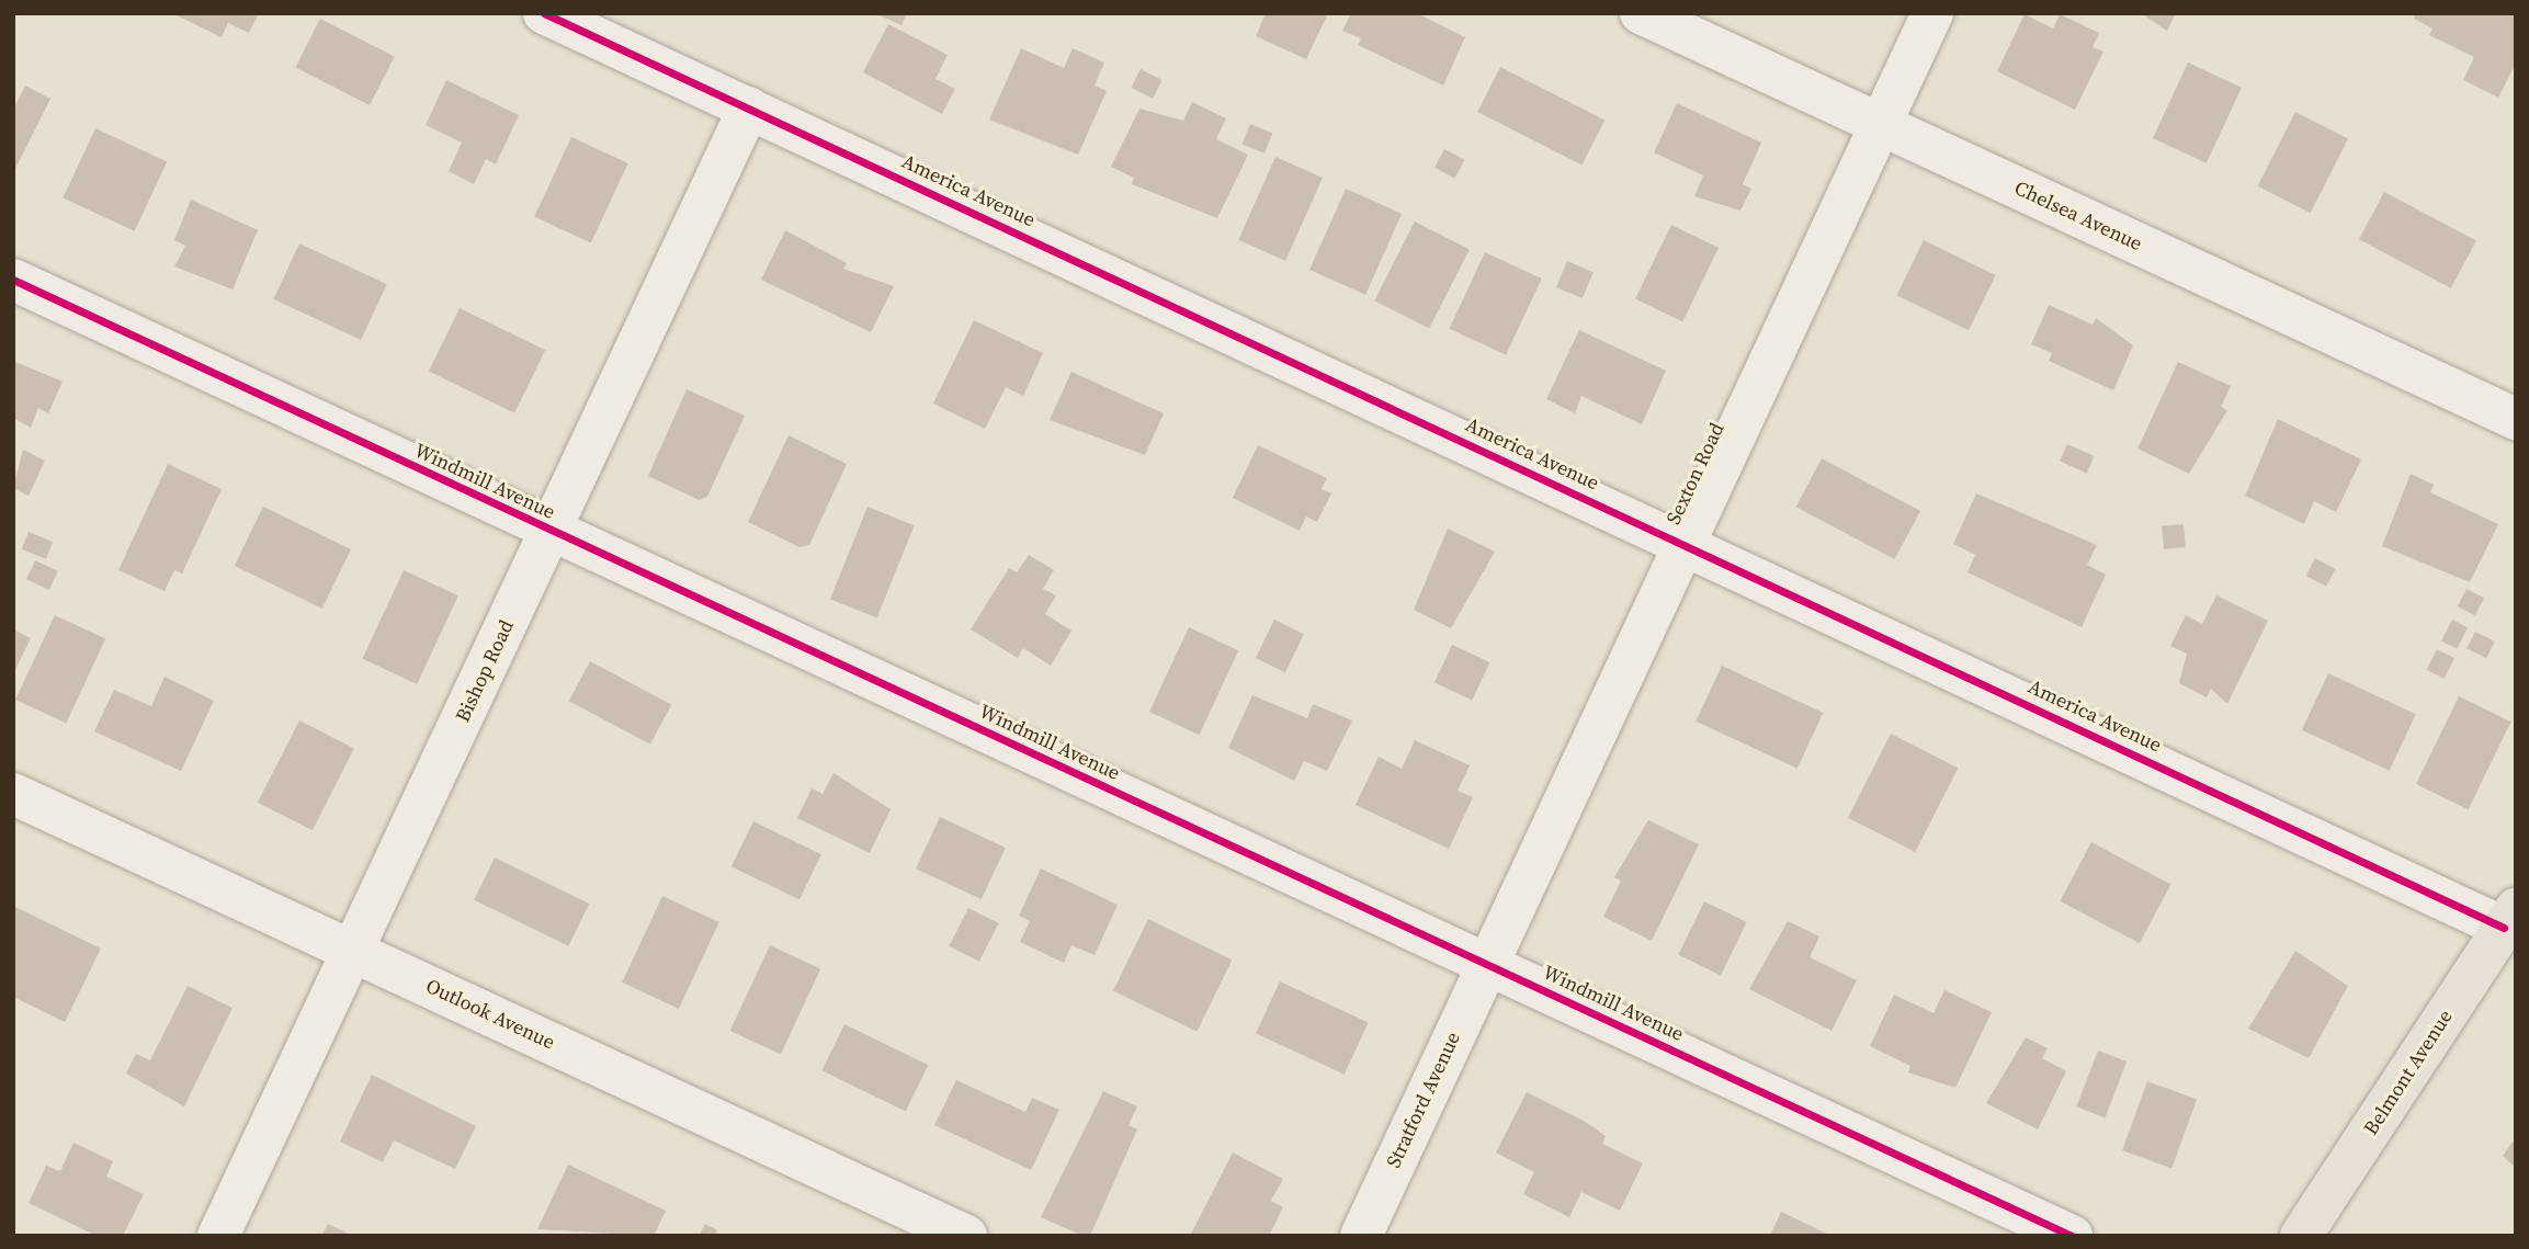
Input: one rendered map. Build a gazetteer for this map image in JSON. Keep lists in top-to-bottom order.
{
  "streets": {
    "main road": ["Belmont Avenue"],
    "street": [
      "America Avenue",
      "Chelsea Avenue",
      "Sexton Road",
      "Windmill Avenue",
      "Bishop Road",
      "Outlook Avenue",
      "Stratford Avenue"
    ]
  },
  "crossings": [
    ["America Avenue", "Sexton Road"],
    ["America Avenue", "Bishop Road"],
    ["America Avenue", "Belmont Avenue"],
    ["Chelsea Avenue", "Sexton Road"],
    ["Sexton Road", "Windmill Avenue"],
    ["Sexton Road", "Stratford Avenue"],
    ["Windmill Avenue", "Bishop Road"],
    ["Windmill Avenue", "Stratford Avenue"],
    ["Bishop Road", "Outlook Avenue"]
  ]
}
